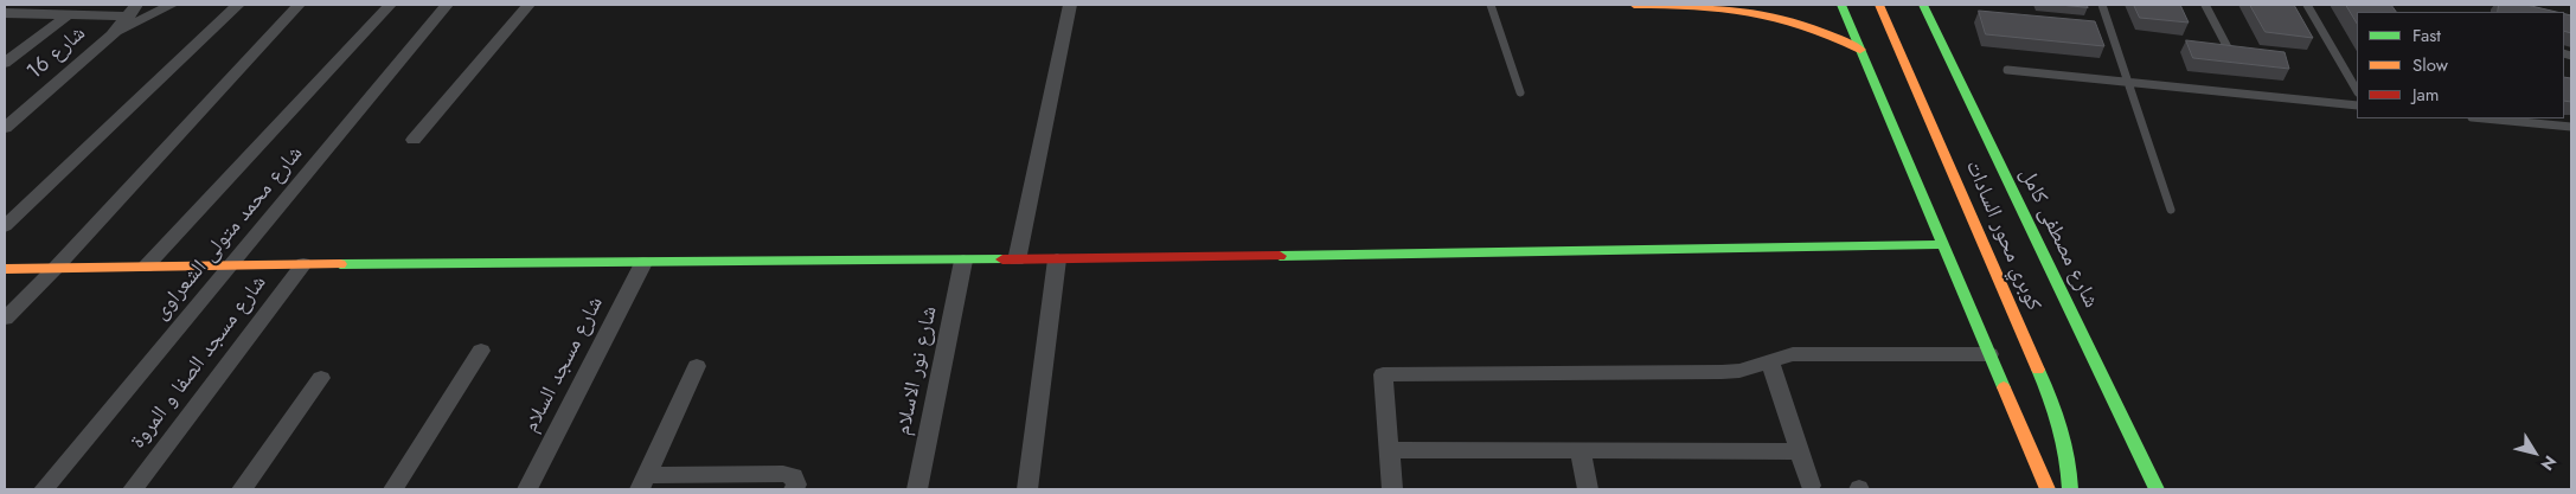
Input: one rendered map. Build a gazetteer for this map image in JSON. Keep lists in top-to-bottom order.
{
  "streets": {
    "main road": ["كوبري محور السادات", "شارع مصطفى كامل"],
    "street": [
      "شارع 16",
      "شارع محمد متولى الشعراوى",
      "شارع مسجد الصفا و المروة",
      "شارع مسجد السلام",
      "شارع نور الاسلام"
    ]
  },
  "legend": ["Fast", "Slow", "Jam"],
  "north": "bottom right"
}
